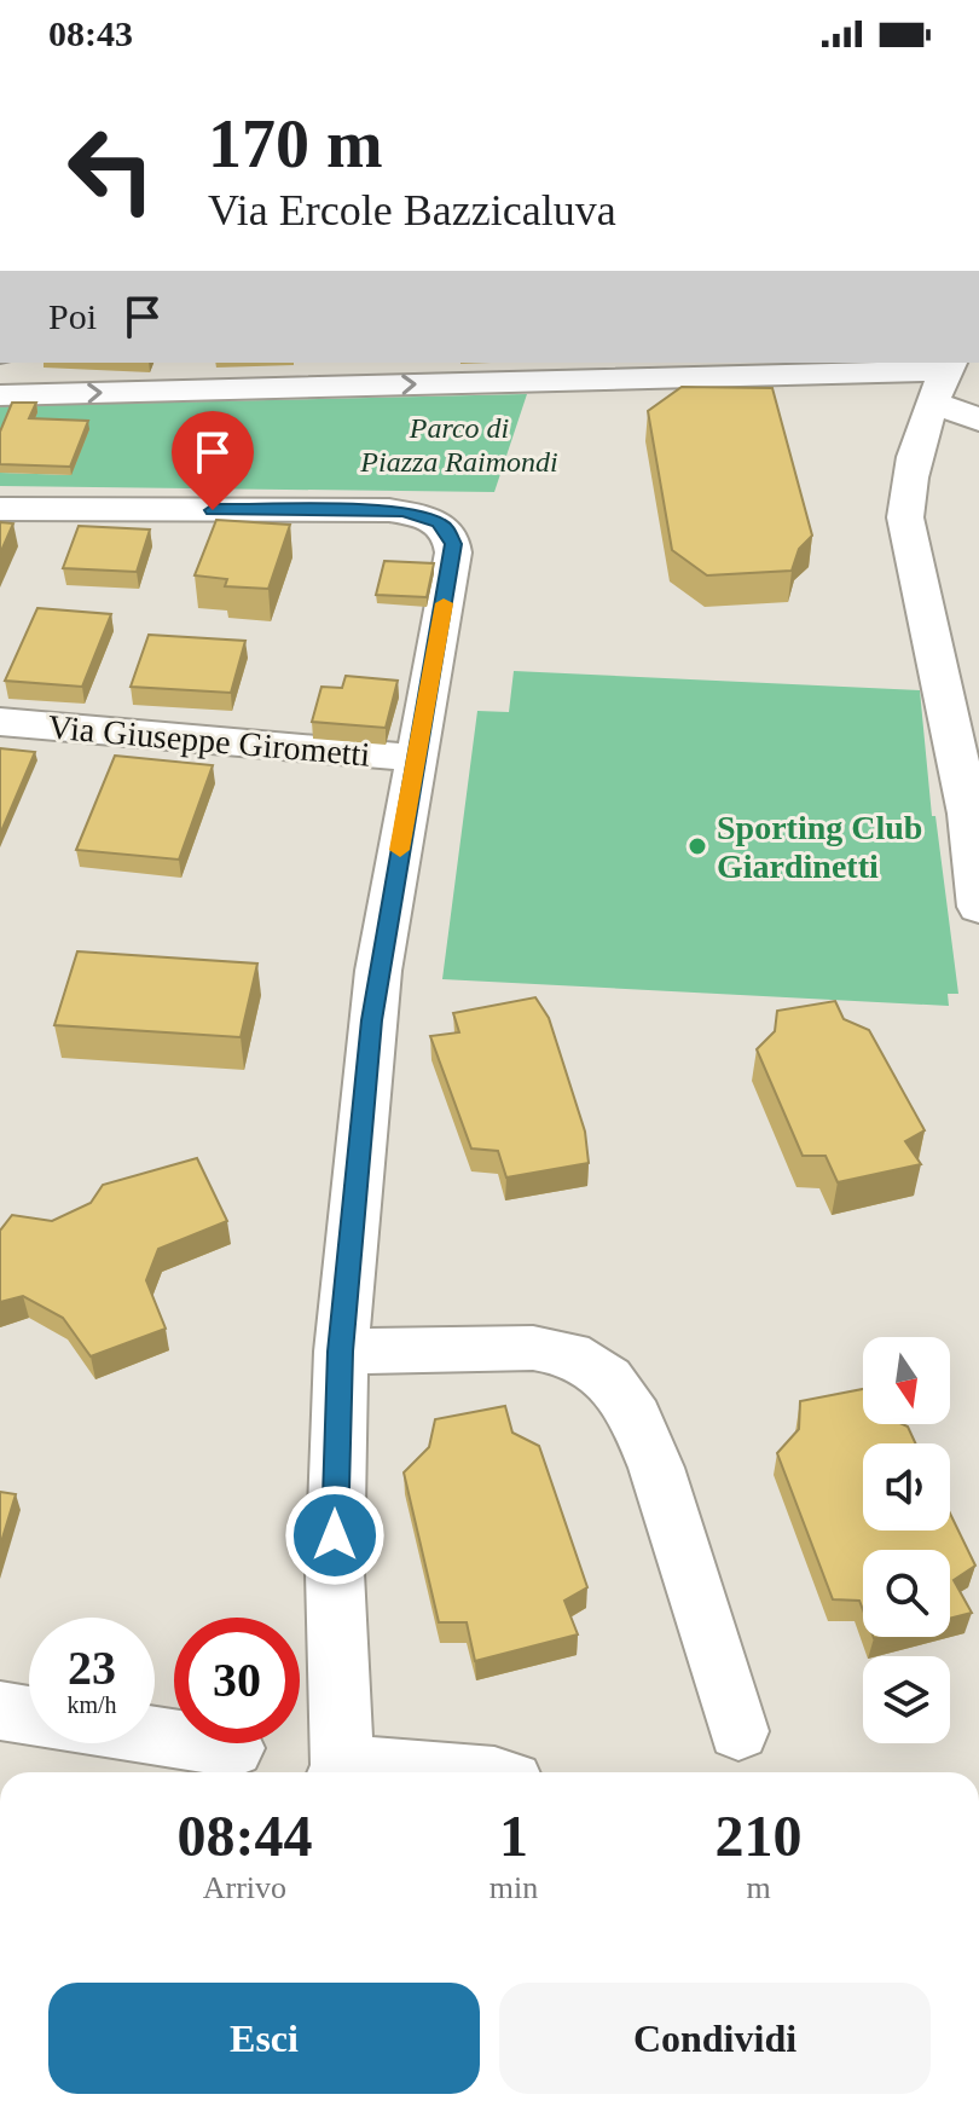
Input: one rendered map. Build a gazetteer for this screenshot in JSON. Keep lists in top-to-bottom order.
{
  "streets": {
    "street": ["Via Giuseppe Girometti"]
  },
  "parks": ["Parco di Piazza Raimondi"],
  "places": ["Sporting Club Giardinetti"],
  "north": "bottom",
  "page": {
    "status": "08:43",
    "turn": ["170 m", "Via Ercole Bazzicaluva"],
    "then": "Poi",
    "speed": "23 km/h",
    "limit": "30",
    "eta": [
      "08:44",
      "Arrivo",
      "1",
      "min",
      "210",
      "m"
    ],
    "buttons": ["Esci", "Condividi"]
  }
}
